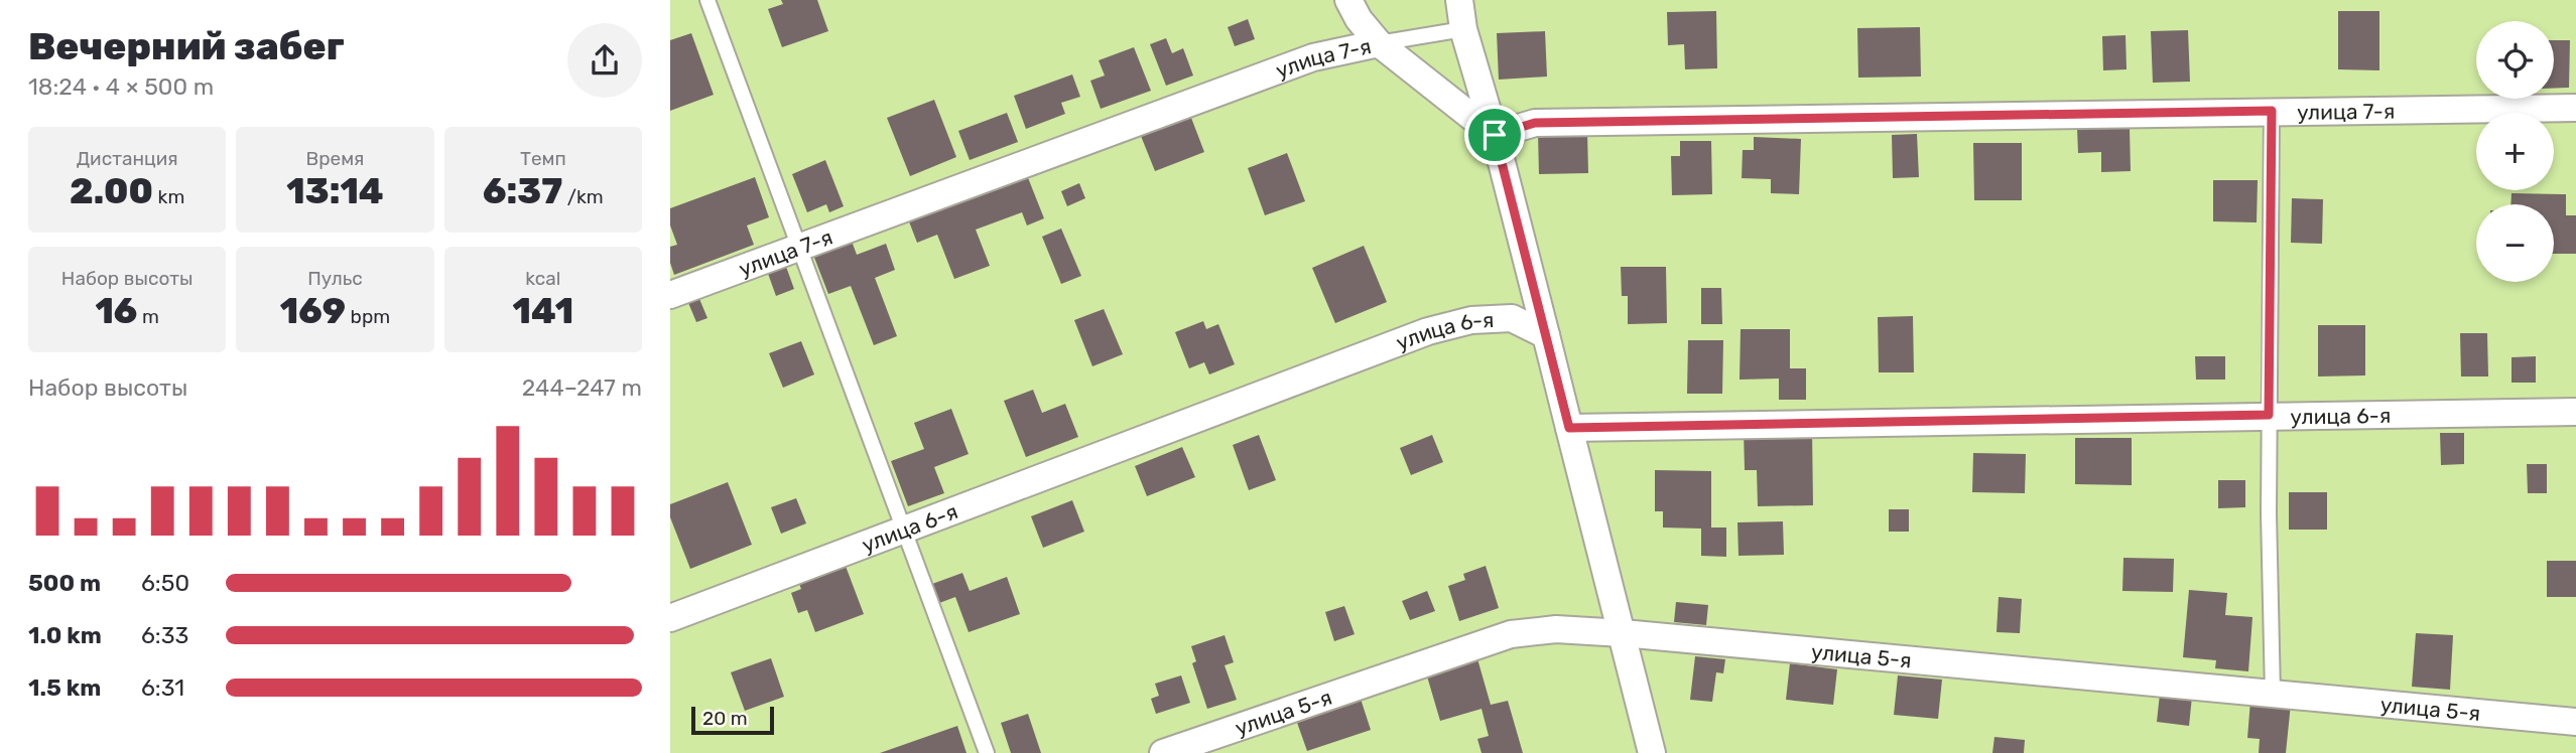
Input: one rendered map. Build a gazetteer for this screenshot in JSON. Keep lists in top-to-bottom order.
{
  "streets": {
    "street": ["улица 7-я", "улица 6-я", "улица 5-я"]
  },
  "scale_bar": "20 m",
  "page": {
    "heading": ["Вечерний забег", "18:24 · 4 × 500 m"],
    "map_buttons": ["+", "−"],
    "stats": [
      ["Дистанция", "2.00 km"],
      ["Время", "13:14"],
      ["Темп", "6:37 /km"],
      ["Набор высоты", "16 m"],
      ["Пульс", "169 bpm"],
      ["kcal", "141"]
    ],
    "chart": ["Набор высоты", "244–247 m"],
    "list": [
      {
        "name": "500 m",
        "note": "6:50"
      },
      {
        "name": "1.0 km",
        "note": "6:33"
      },
      {
        "name": "1.5 km",
        "note": "6:31"
      }
    ],
    "scale": "20 m"
  }
}
